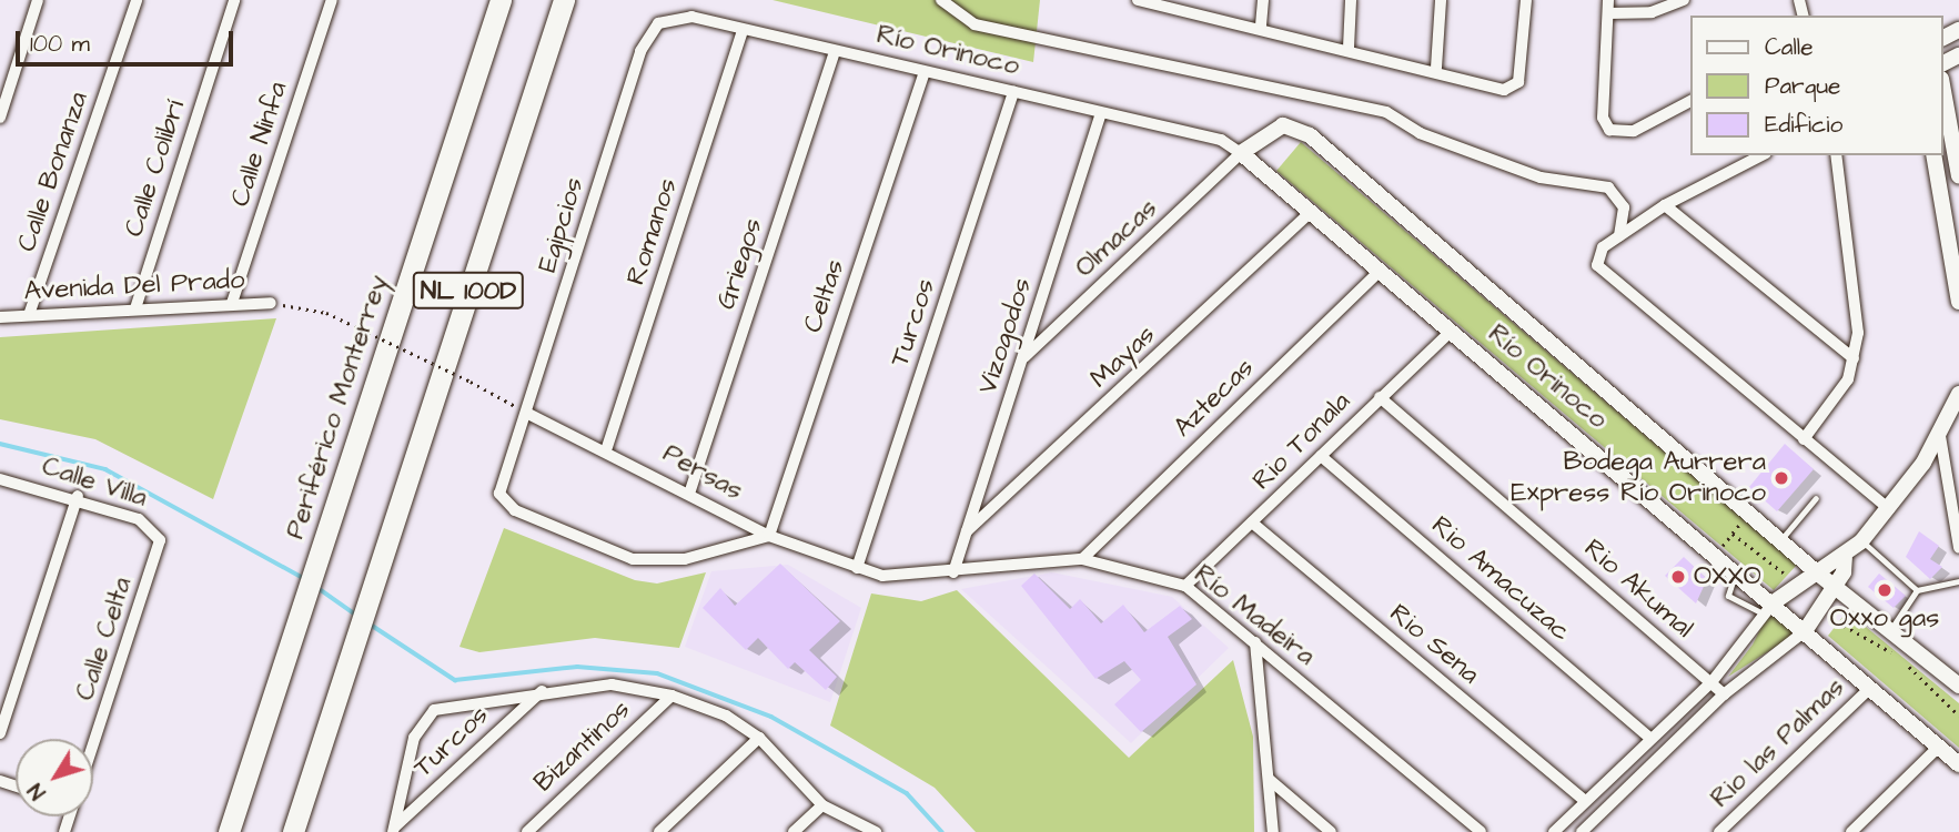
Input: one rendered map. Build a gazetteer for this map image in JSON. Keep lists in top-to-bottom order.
{
  "streets": {
    "highway": ["NL 100D", "Periférico Monterrey"],
    "street": [
      "Río Orinoco",
      "Calle Ninfa",
      "Calle Colibrí",
      "Calle Bonanza",
      "Egipcios",
      "Romanos",
      "Olmacas",
      "Griegos",
      "Avenida Del Prado",
      "Celtas",
      "Turcos",
      "Vizogodos",
      "Mayas",
      "Aztecas",
      "Rio Tonala",
      "Persas",
      "Calle Villa",
      "Rio Amacuzac",
      "Rio Akumal",
      "Río Madeira",
      "Calle Celta",
      "Rio Sena",
      "Rio las Palmas",
      "Bizantinos"
    ]
  },
  "crossings": [
    ["Río Orinoco", "Egipcios"],
    ["Río Orinoco", "Romanos"],
    ["Río Orinoco", "Olmacas"],
    ["Río Orinoco", "Griegos"],
    ["Río Orinoco", "Celtas"],
    ["Río Orinoco", "Turcos"],
    ["Río Orinoco", "Vizogodos"],
    ["Río Orinoco", "Mayas"],
    ["Río Orinoco", "Aztecas"],
    ["Río Orinoco", "Rio Tonala"],
    ["Río Orinoco", "Rio las Palmas"],
    ["Calle Ninfa", "Avenida Del Prado"],
    ["Calle Colibrí", "Avenida Del Prado"],
    ["Calle Bonanza", "Avenida Del Prado"],
    ["Egipcios", "Celtas"],
    ["Egipcios", "Persas"],
    ["Romanos", "Persas"],
    ["Olmacas", "Vizogodos"],
    ["Griegos", "Persas"],
    ["Celtas", "Persas"],
    ["Turcos", "Persas"],
    ["Turcos", "Río Madeira"],
    ["Vizogodos", "Mayas"],
    ["Vizogodos", "Río Madeira"],
    ["Aztecas", "Río Madeira"],
    ["Rio Tonala", "Rio Amacuzac"],
    ["Rio Tonala", "Rio Akumal"],
    ["Rio Tonala", "Río Madeira"],
    ["Rio Tonala", "Rio Sena"],
    ["Persas", "Río Madeira"],
    ["Calle Villa", "Calle Celta"]
  ],
  "places": ["Bodega Aurrera Express Río Orinoco", "OXXO", "Oxxo gas"],
  "legend": ["Calle", "Parque", "Edificio"],
  "scale_bar": "100 m",
  "north": "bottom left"
}
